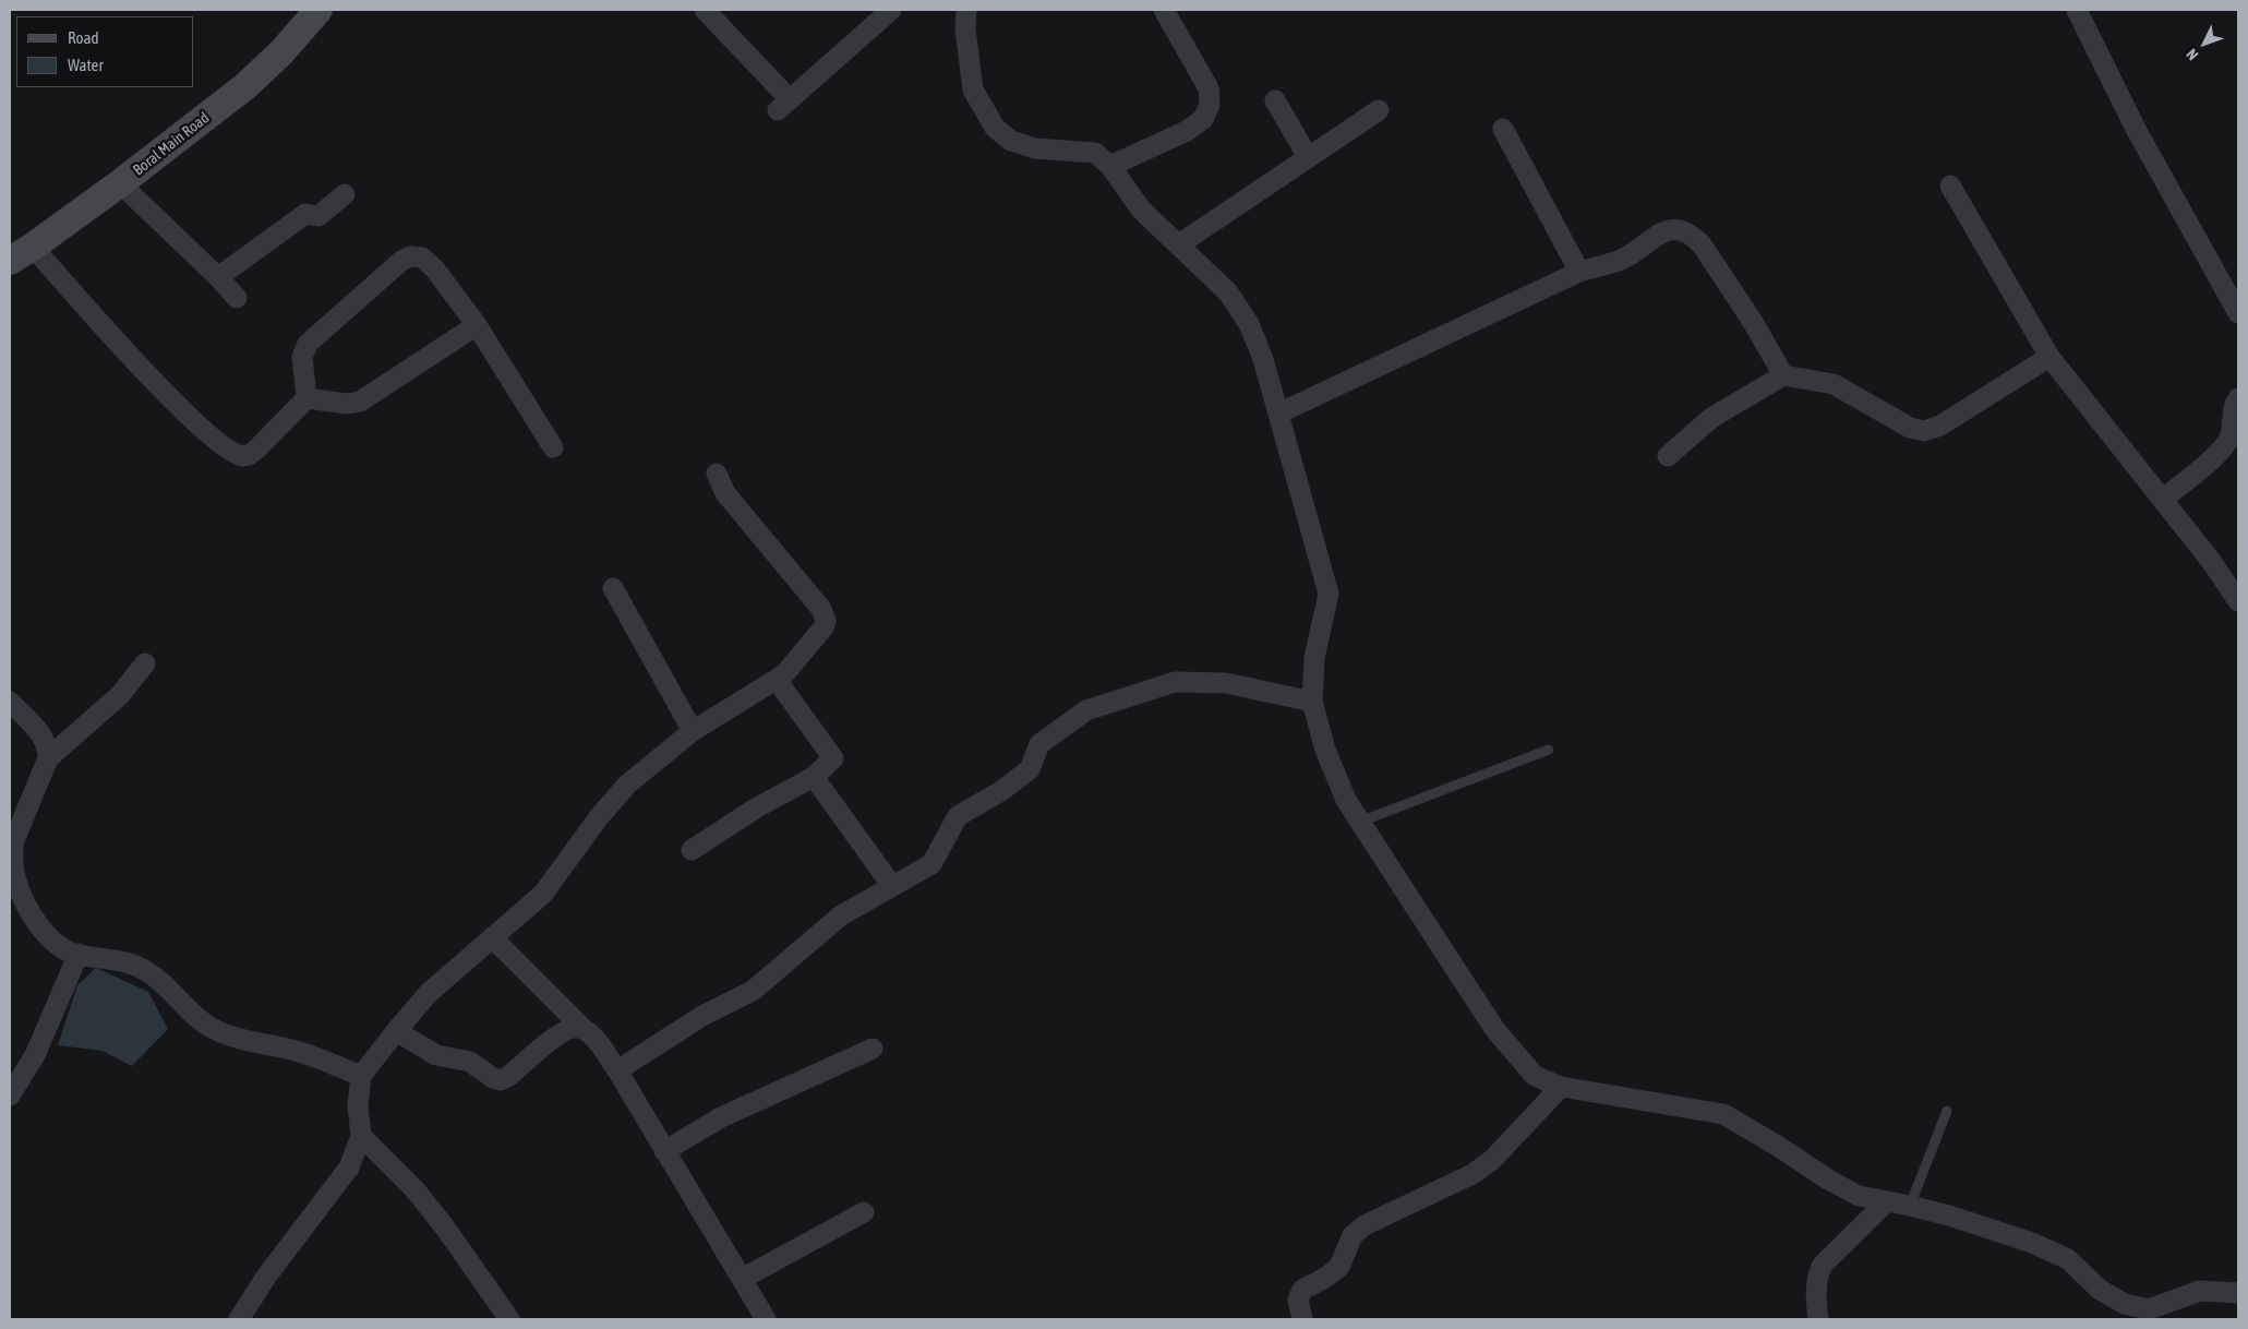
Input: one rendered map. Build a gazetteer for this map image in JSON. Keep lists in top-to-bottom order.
{
  "streets": {
    "main road": ["Boral Main Road"]
  },
  "legend": ["Road", "Water"],
  "north": "bottom left"
}
